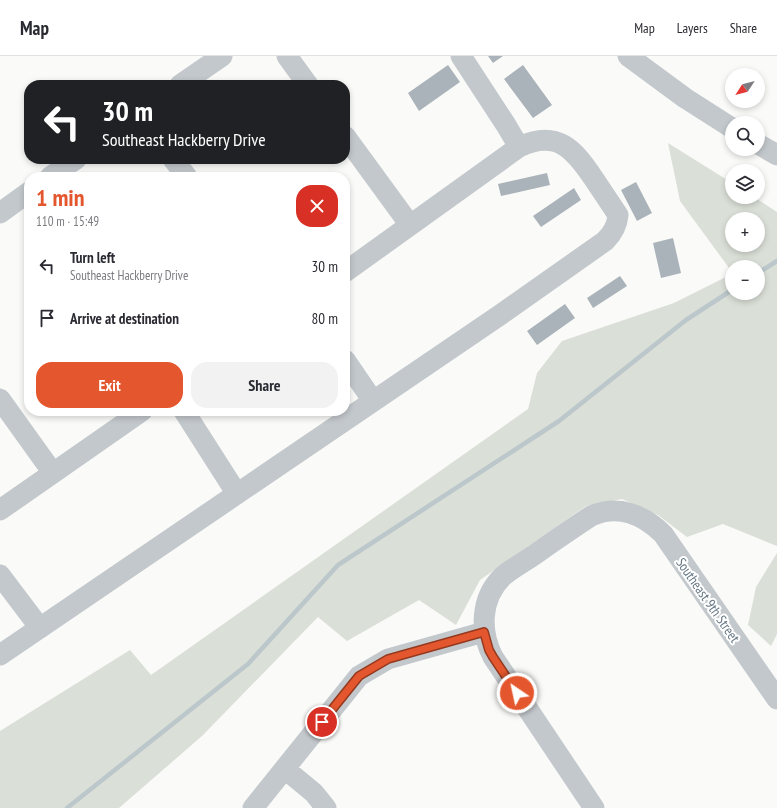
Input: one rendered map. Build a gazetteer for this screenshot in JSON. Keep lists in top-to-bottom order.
{
  "streets": {
    "street": ["Southeast 9th Street"]
  },
  "north": "bottom left",
  "page": {
    "header": "Map",
    "nav": ["Map", "Layers", "Share"],
    "map_buttons": ["+", "−"],
    "turn": ["30 m", "Southeast Hackberry Drive"],
    "heading": ["1 min", "110 m · 15:49"],
    "list": [
      {
        "name": "Turn left",
        "note": "Southeast Hackberry Drive",
        "value": "30 m"
      },
      {
        "name": "Arrive at destination",
        "value": "80 m"
      }
    ],
    "buttons": ["Exit", "Share"]
  }
}
